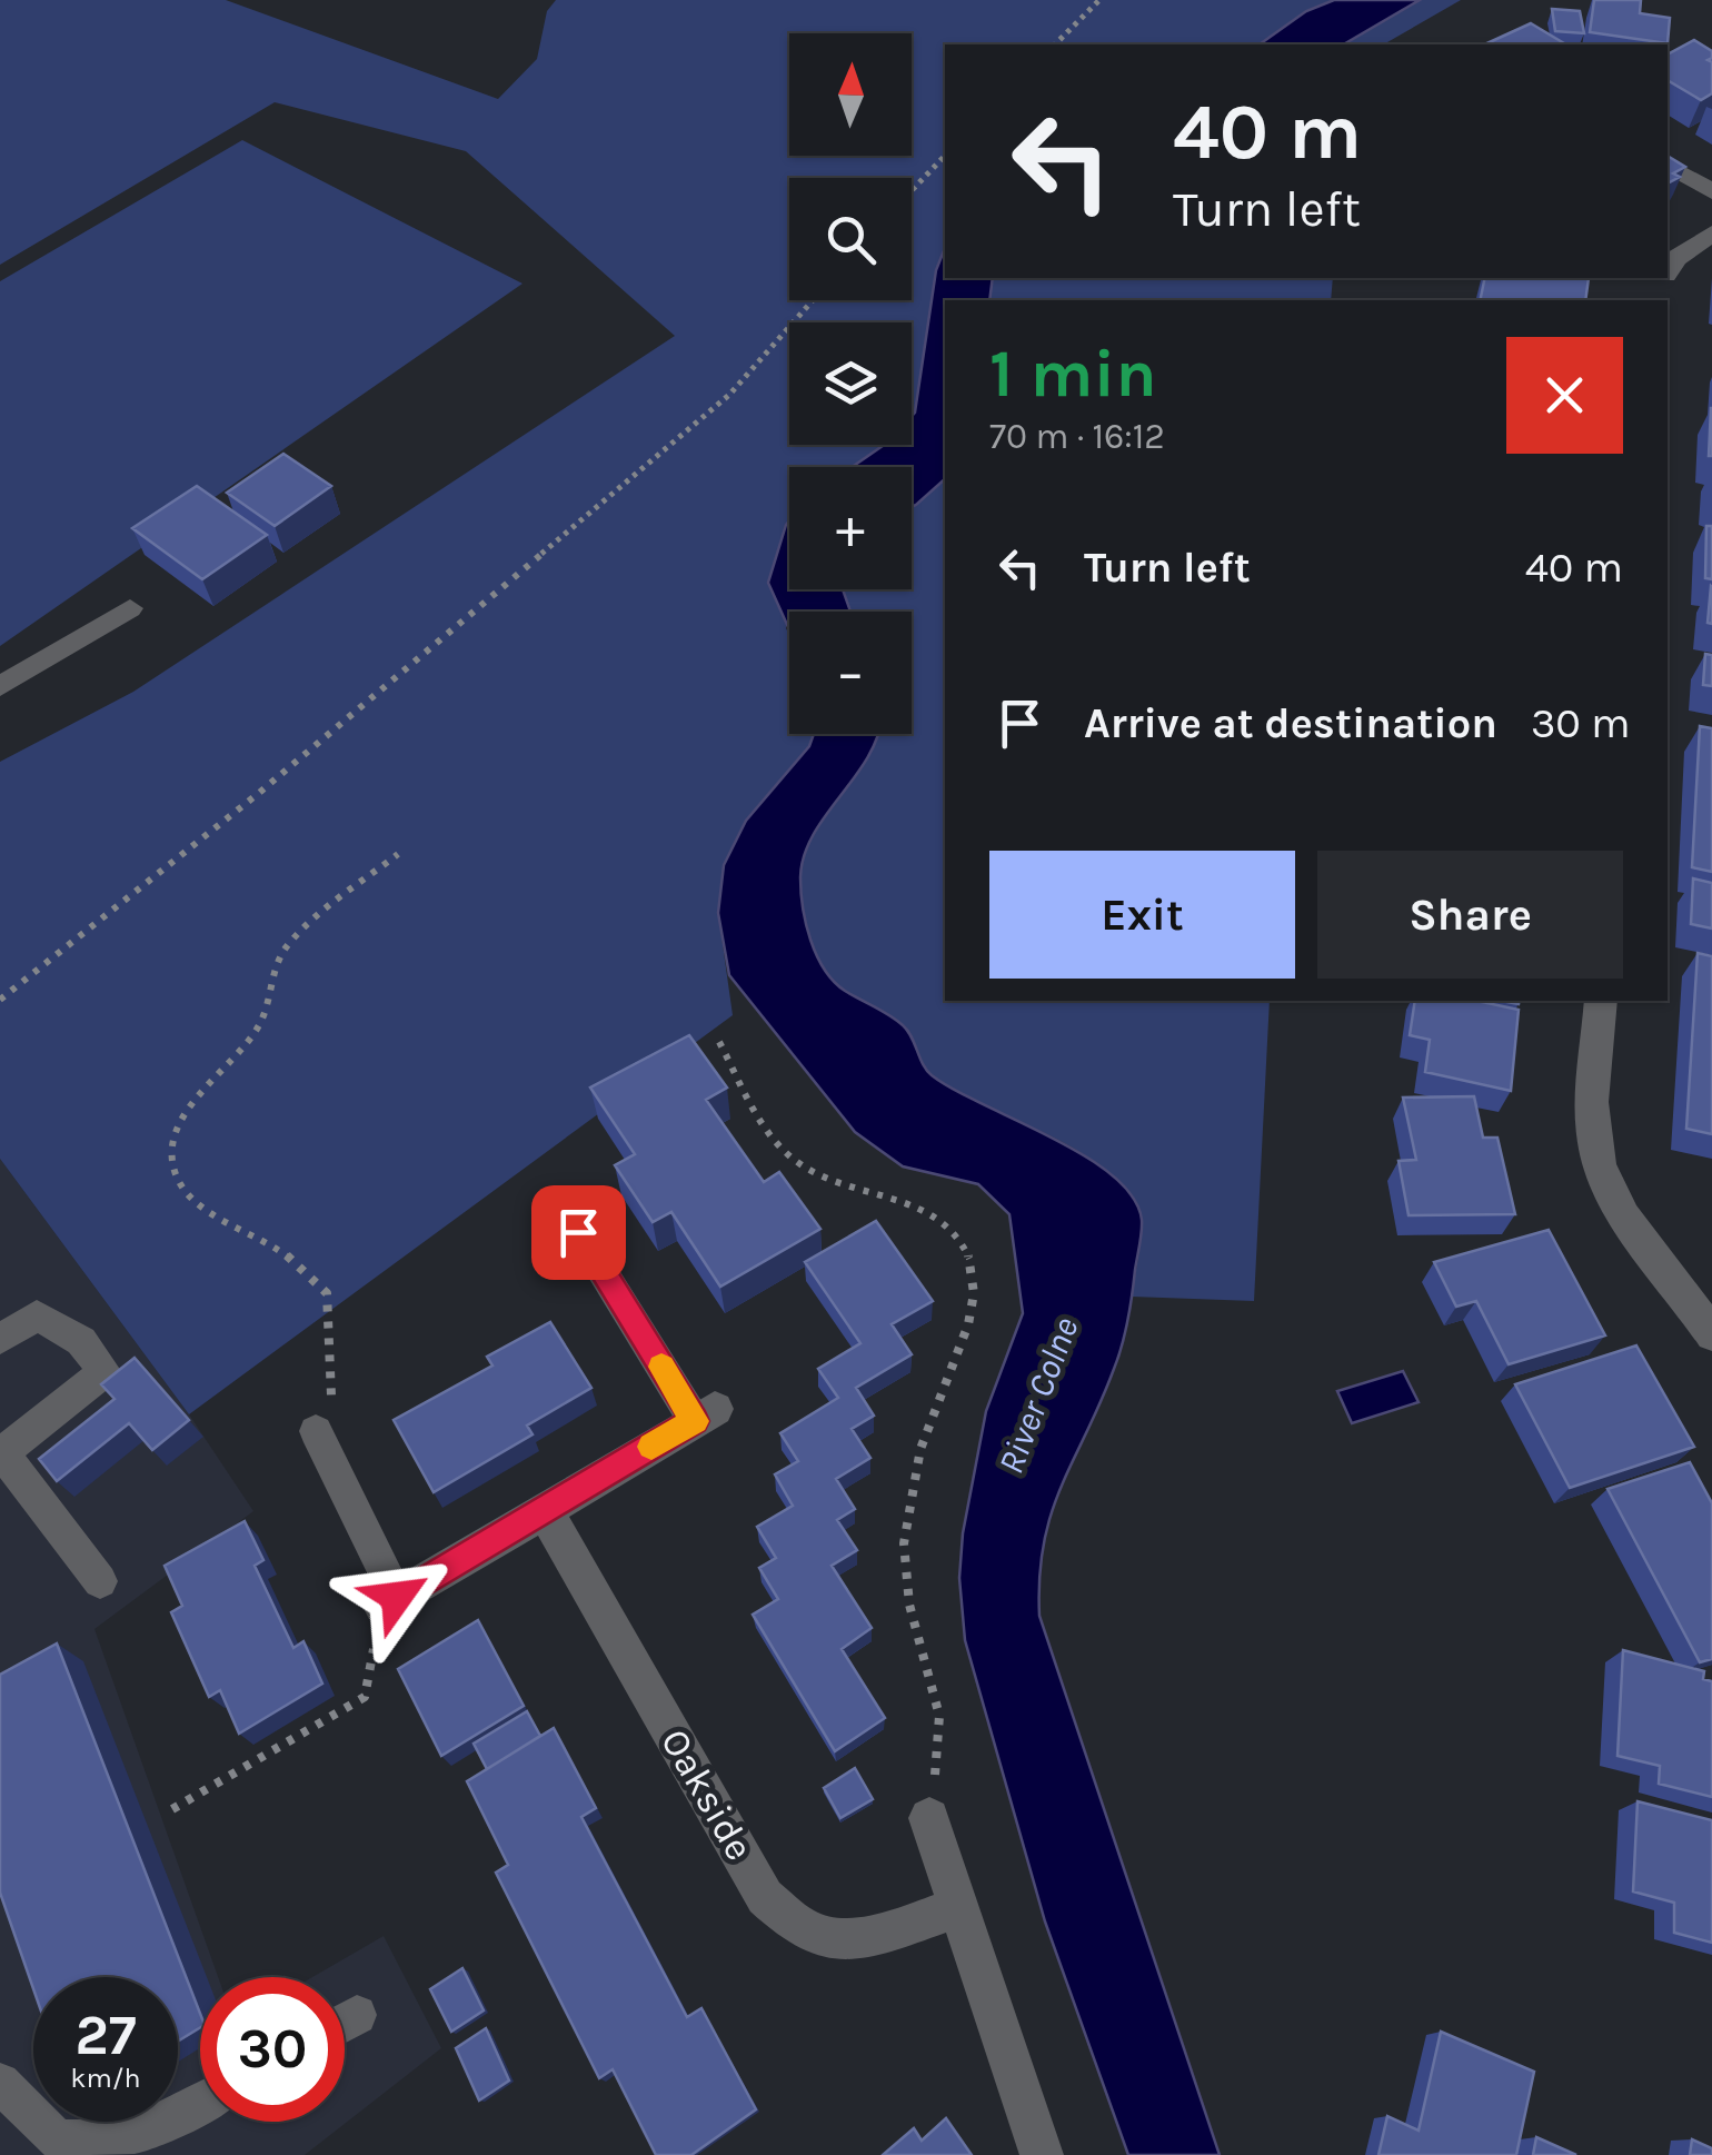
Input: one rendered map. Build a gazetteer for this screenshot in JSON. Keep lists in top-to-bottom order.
{
  "streets": {
    "street": ["Oakside"]
  },
  "water": ["River Colne"],
  "north": "top",
  "page": {
    "map_buttons": ["+", "−"],
    "turn": ["40 m", "Turn left"],
    "heading": ["1 min", "70 m · 16:12"],
    "list": [
      {
        "name": "Turn left",
        "value": "40 m"
      },
      {
        "name": "Arrive at destination",
        "value": "30 m"
      }
    ],
    "buttons": ["Exit", "Share"],
    "speed": "27 km/h",
    "limit": "30"
  }
}
